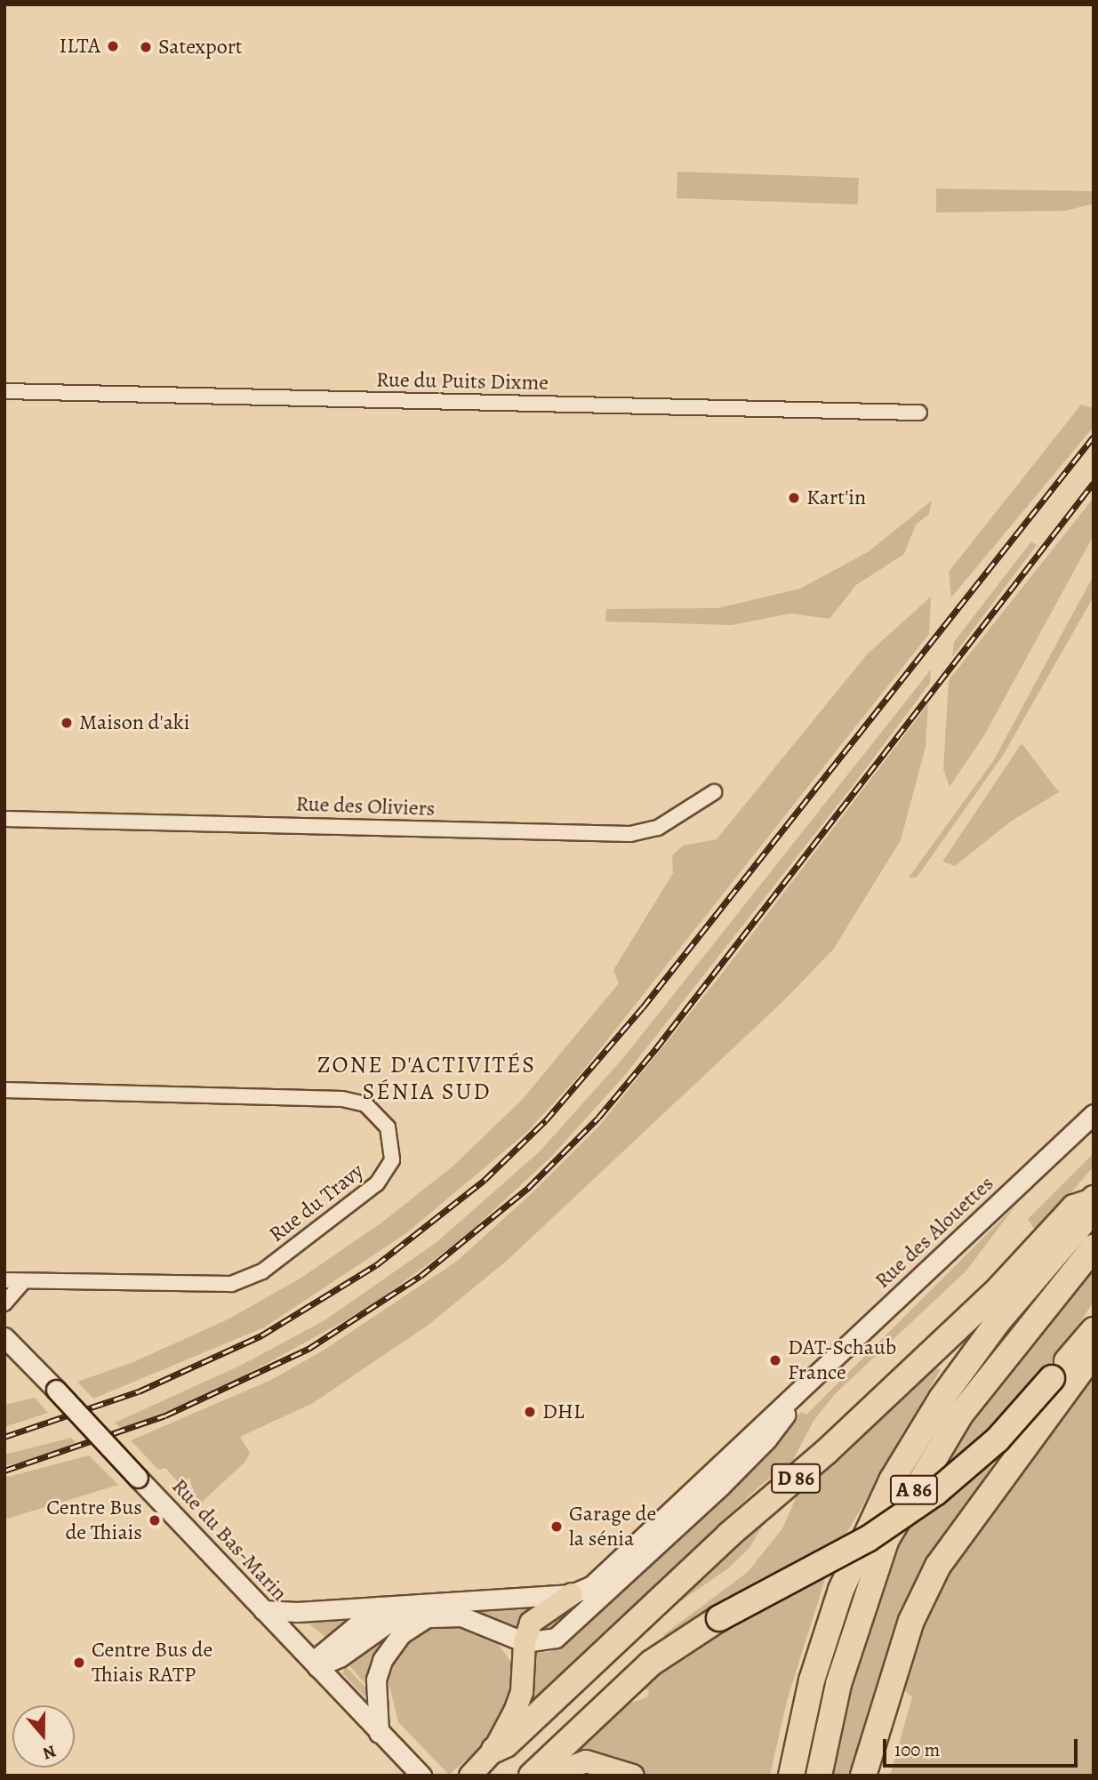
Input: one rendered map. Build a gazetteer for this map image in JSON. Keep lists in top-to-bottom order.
{
  "streets": {
    "highway": ["D 86", "A 86"],
    "main road": ["Rue des Alouettes", "Rue du Bas-Marin"],
    "street": ["Rue du Puits Dixme", "Rue des Oliviers", "Rue du Travy"]
  },
  "crossings": [
    ["D 86", "A 86"]
  ],
  "districts": ["ZONE D'ACTIVITÉS SÉNIA SUD"],
  "places": [
    "ILTA",
    "Satexport",
    "Kart'in",
    "Maison d'aki",
    "DAT-Schaub France",
    "DHL",
    "Centre Bus de Thiais",
    "Garage de la sénia",
    "Centre Bus de Thiais RATP"
  ],
  "scale_bar": "100 m",
  "north": "bottom"
}
